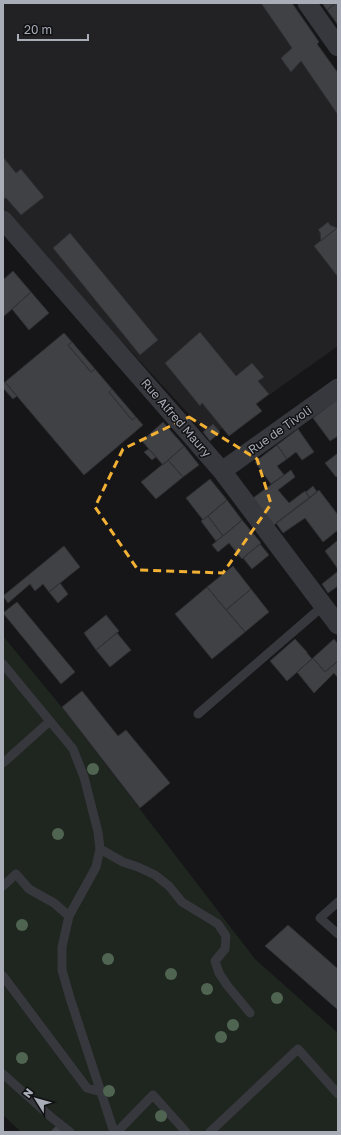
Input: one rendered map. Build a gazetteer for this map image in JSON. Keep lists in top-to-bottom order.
{
  "streets": {
    "street": ["Rue Alfred Maury", "Rue de Tivoli"]
  },
  "crossings": [
    ["Rue Alfred Maury", "Rue de Tivoli"]
  ],
  "scale_bar": "20 m",
  "north": "top left"
}
